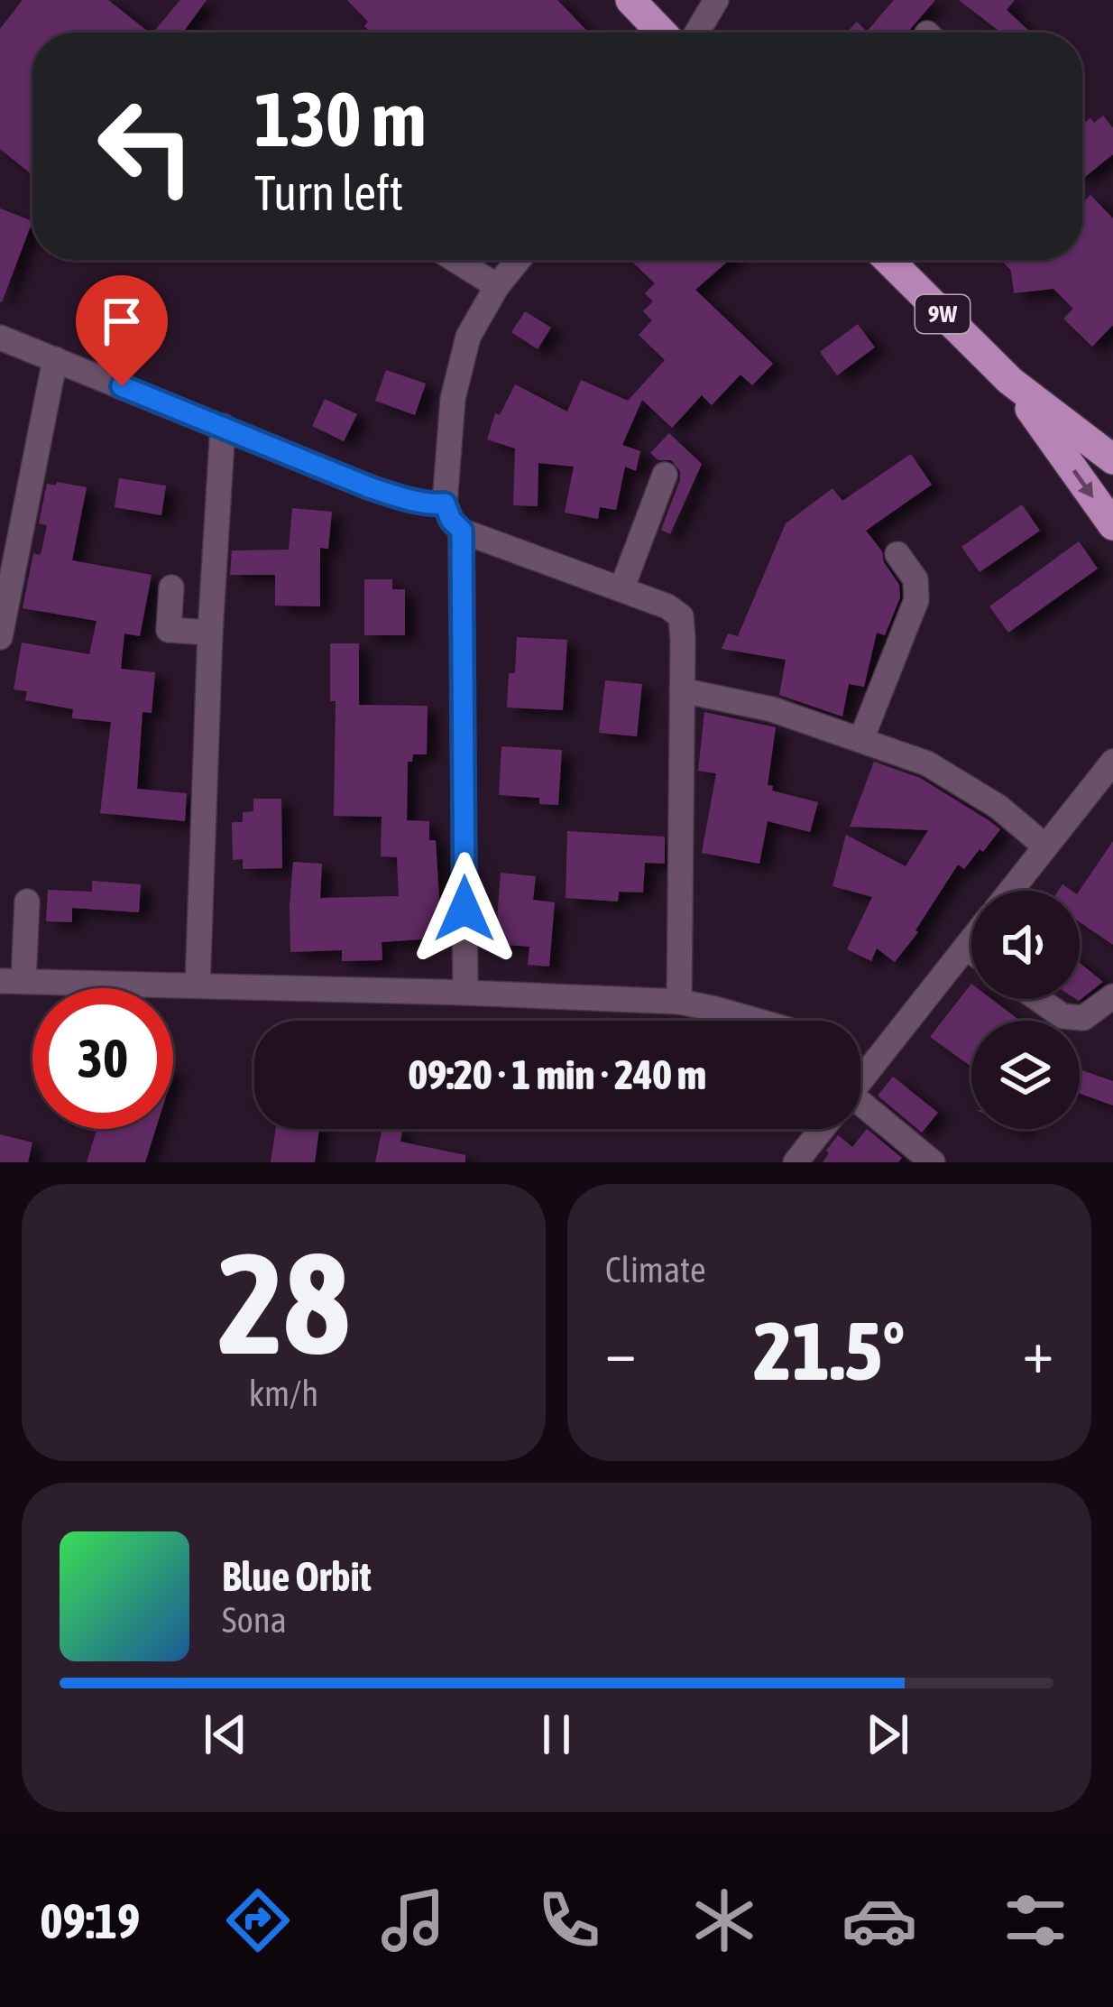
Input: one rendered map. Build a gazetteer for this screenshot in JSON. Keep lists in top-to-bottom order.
{
  "streets": {
    "main road": ["9W"]
  },
  "page": {
    "turn": ["130 m", "Turn left"],
    "limit": "30",
    "trip": "09:20 · 1 min · 240 m",
    "tile": [
      ["28", "km/h"],
      "Climate"
    ],
    "heat": ["−", "21.5°", "+"],
    "song": ["Blue Orbit", "Sona"],
    "tabs": "09:19"
  }
}
